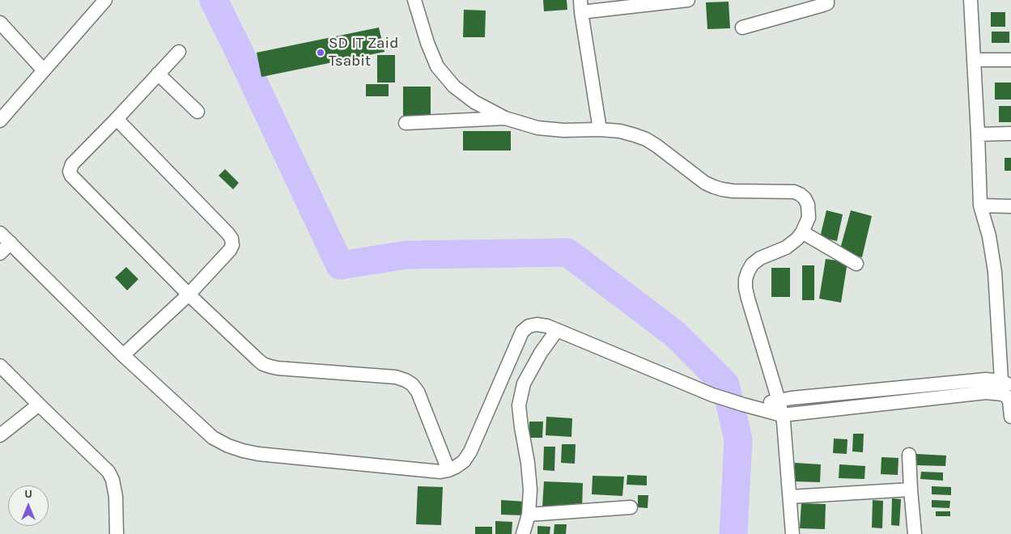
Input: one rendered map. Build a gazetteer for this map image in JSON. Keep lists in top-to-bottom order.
{
  "places": ["SD IT Zaid Tsabit"],
  "north": "top"
}
